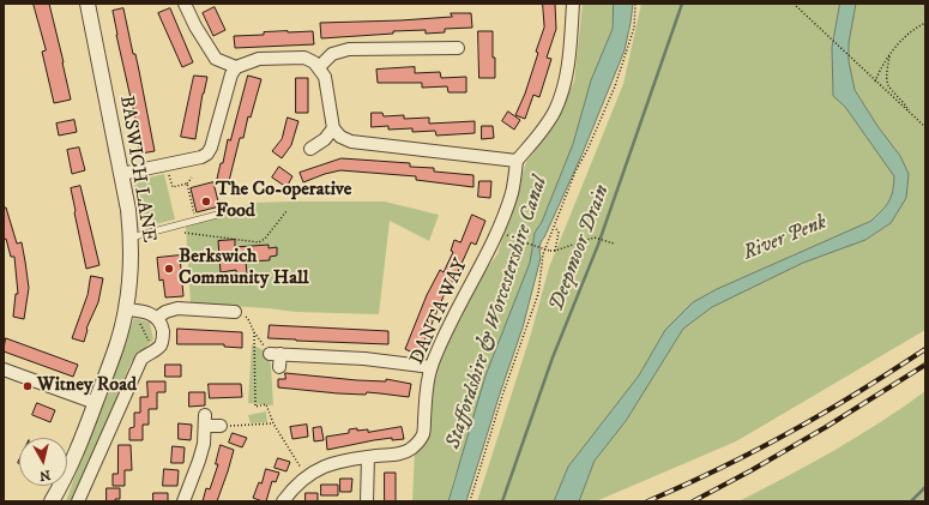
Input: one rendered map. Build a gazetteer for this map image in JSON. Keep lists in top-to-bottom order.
{
  "streets": {
    "street": ["BASWICH LANE", "DANTA WAY"]
  },
  "water": ["River Penk", "Deepmoor Drain", "Staffordshire & Worcestershire Canal"],
  "places": ["The Co-operative Food", "Berkswich Community Hall", "Witney Road"],
  "north": "bottom"
}
